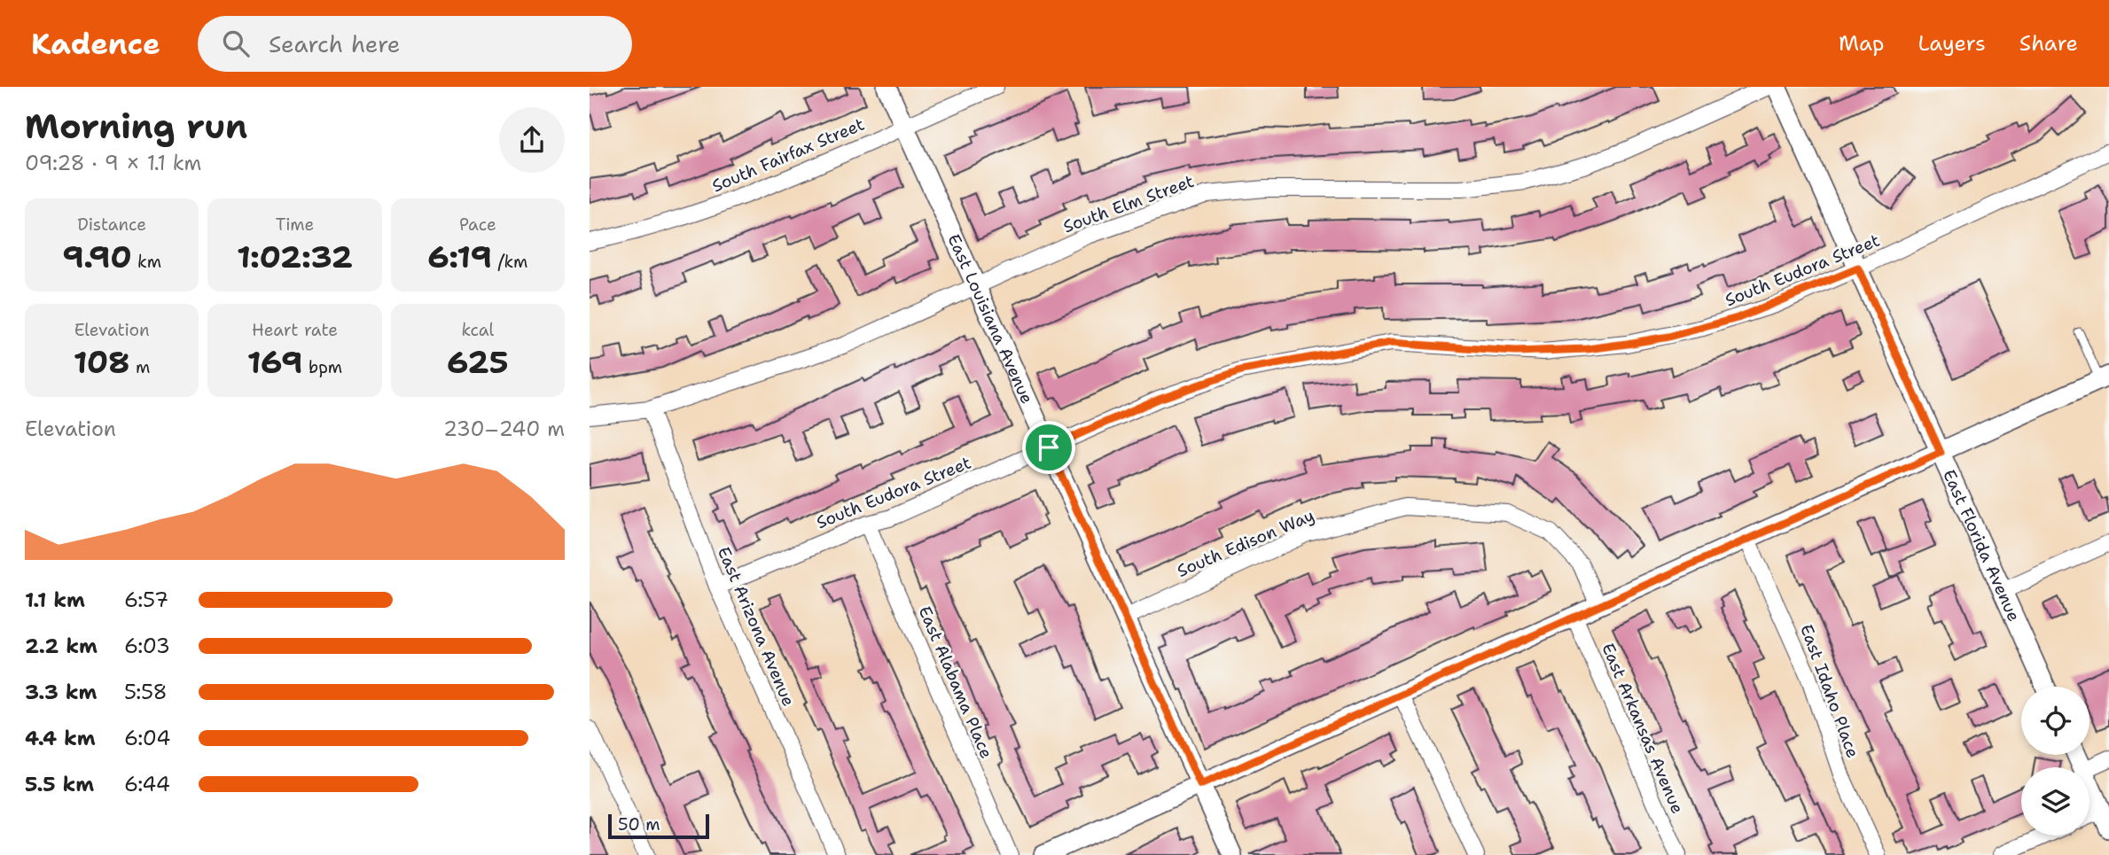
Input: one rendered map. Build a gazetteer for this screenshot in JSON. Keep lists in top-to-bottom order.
{
  "streets": {
    "street": [
      "South Fairfax Street",
      "South Elm Street",
      "South Eudora Street",
      "East Louisiana Avenue",
      "South Edison Way",
      "East Florida Avenue",
      "East Arizona Avenue",
      "East Alabama Place",
      "East Idaho Place",
      "East Arkansas Avenue"
    ]
  },
  "crossings": [
    ["South Fairfax Street", "East Louisiana Avenue"],
    ["South Elm Street", "East Louisiana Avenue"],
    ["South Elm Street", "East Arizona Avenue"],
    ["South Eudora Street", "East Louisiana Avenue"],
    ["South Eudora Street", "East Florida Avenue"],
    ["South Eudora Street", "East Arizona Avenue"],
    ["South Eudora Street", "East Alabama Place"],
    ["East Louisiana Avenue", "South Edison Way"]
  ],
  "scale_bar": "50 m",
  "page": {
    "header": "Kadence",
    "search": "Search here",
    "nav": ["Map", "Layers", "Share"],
    "heading": ["Morning run", "09:28 · 9 × 1.1 km"],
    "stats": [
      ["Distance", "9.90 km"],
      ["Time", "1:02:32"],
      ["Pace", "6:19 /km"],
      ["Elevation", "108 m"],
      ["Heart rate", "169 bpm"],
      ["kcal", "625"]
    ],
    "chart": ["Elevation", "230–240 m"],
    "list": [
      {
        "name": "1.1 km",
        "note": "6:57"
      },
      {
        "name": "2.2 km",
        "note": "6:03"
      },
      {
        "name": "3.3 km",
        "note": "5:58"
      },
      {
        "name": "4.4 km",
        "note": "6:04"
      },
      {
        "name": "5.5 km",
        "note": "6:44"
      }
    ],
    "scale": "50 m"
  }
}
